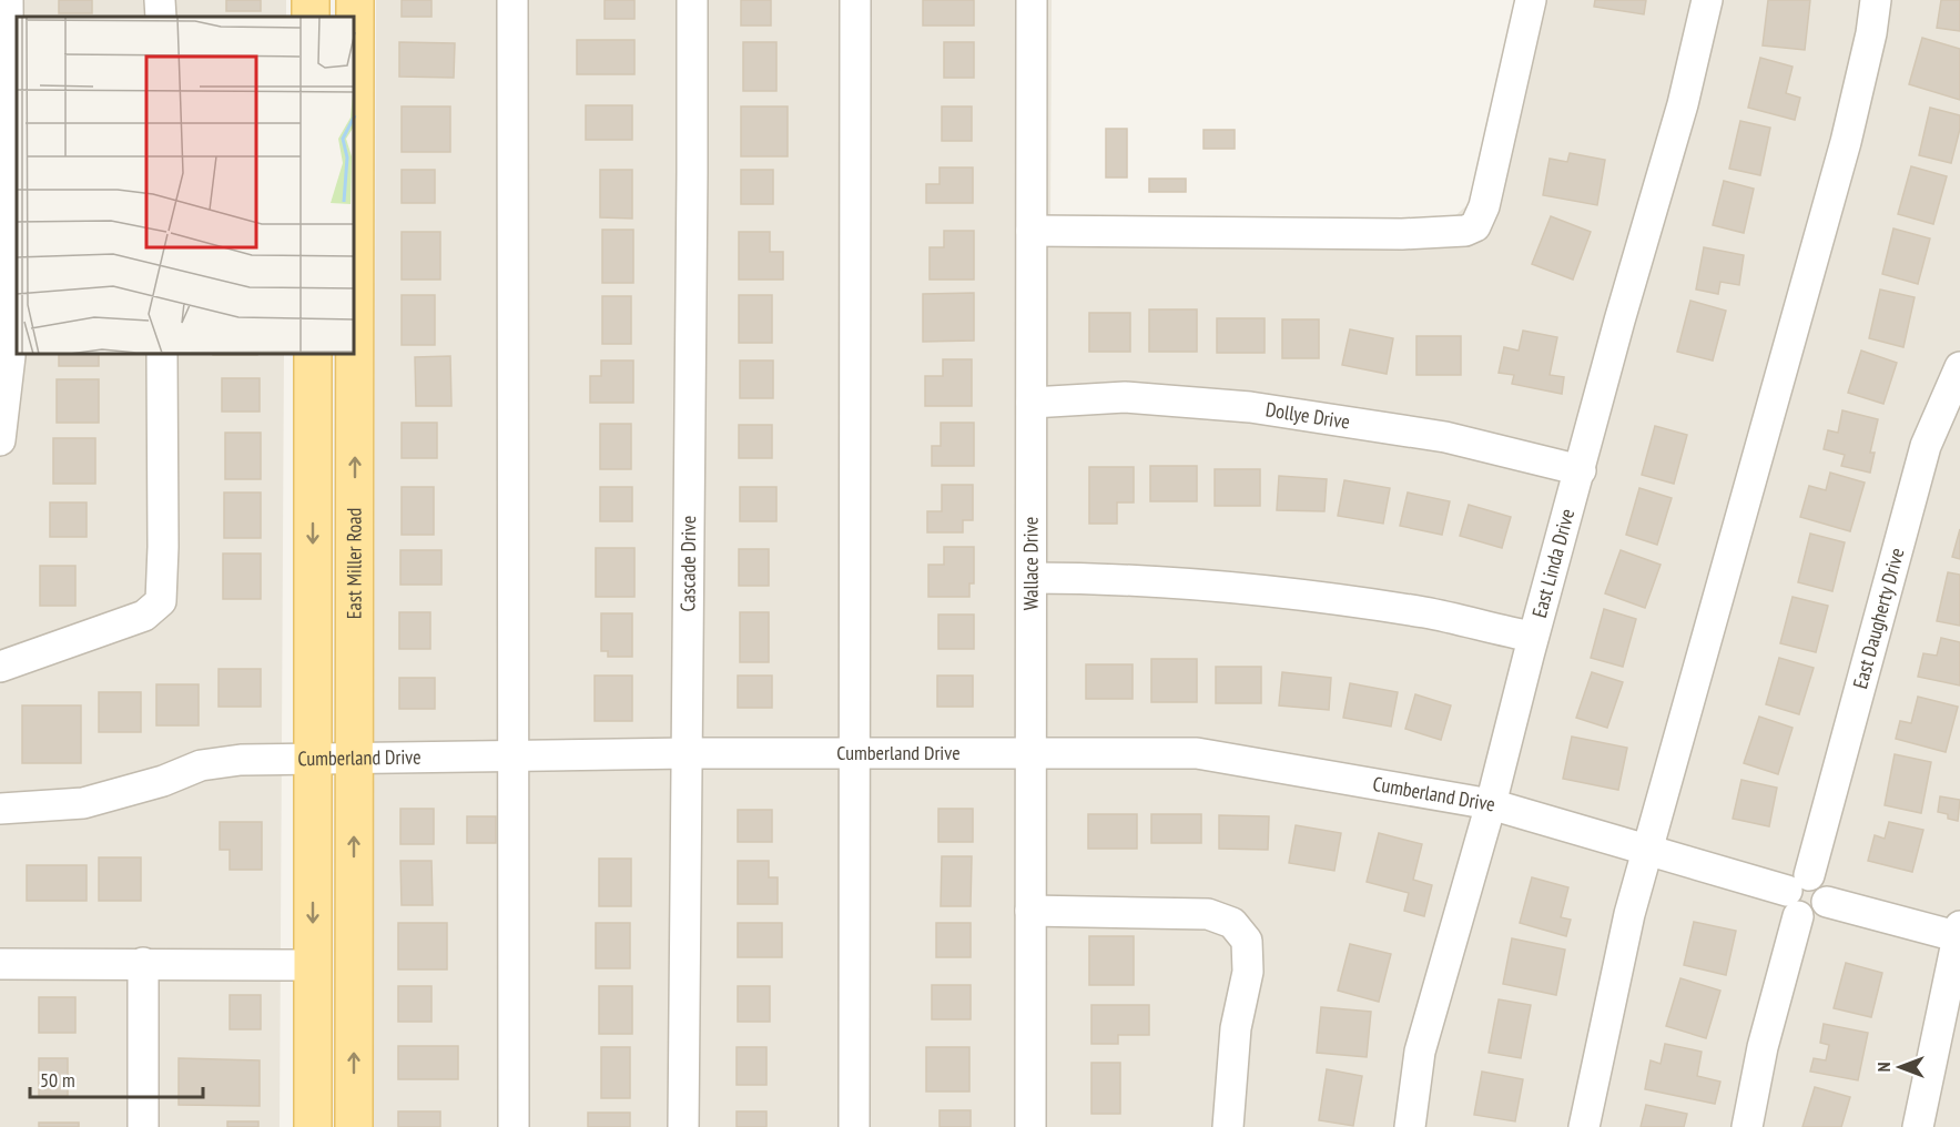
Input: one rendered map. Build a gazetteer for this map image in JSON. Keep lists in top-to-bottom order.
{
  "streets": {
    "main road": ["East Miller Road"],
    "street": [
      "Dollye Drive",
      "East Linda Drive",
      "Cascade Drive",
      "Wallace Drive",
      "East Daugherty Drive",
      "Cumberland Drive"
    ]
  },
  "crossings": [
    ["Dollye Drive", "East Linda Drive"],
    ["Dollye Drive", "Wallace Drive"],
    ["East Linda Drive", "Cumberland Drive"],
    ["East Miller Road", "Cumberland Drive"],
    ["Cascade Drive", "Cumberland Drive"],
    ["Wallace Drive", "Cumberland Drive"],
    ["East Daugherty Drive", "Cumberland Drive"]
  ],
  "scale_bar": "50 m",
  "north": "left"
}
